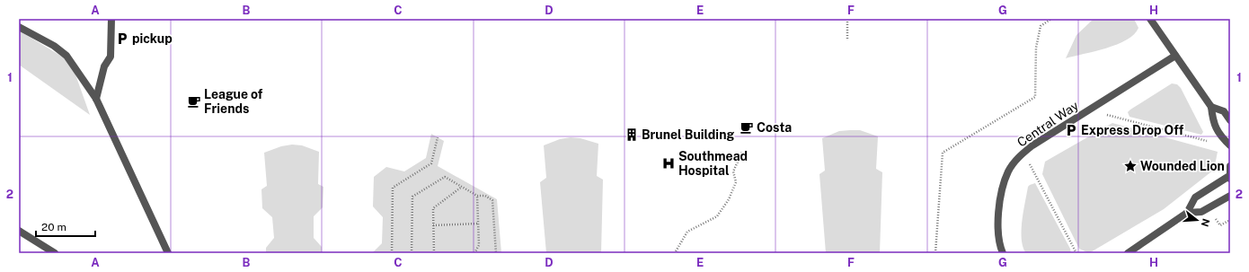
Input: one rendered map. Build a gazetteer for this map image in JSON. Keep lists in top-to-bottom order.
{
  "streets": {
    "street": ["Central Way"]
  },
  "places": {
    "parking": ["pickup", "Express Drop Off"],
    "cafe": ["League of Friends", "Costa"],
    "building": ["Brunel Building"],
    "hospital": ["Southmead Hospital"],
    "place": ["Wounded Lion"]
  },
  "scale_bar": "20 m",
  "north": "right",
  "grid": {
    "columns": [
      "A",
      "B",
      "C",
      "D",
      "E",
      "F",
      "G",
      "H"
    ],
    "rows": ["1", "2"]
  }
}
